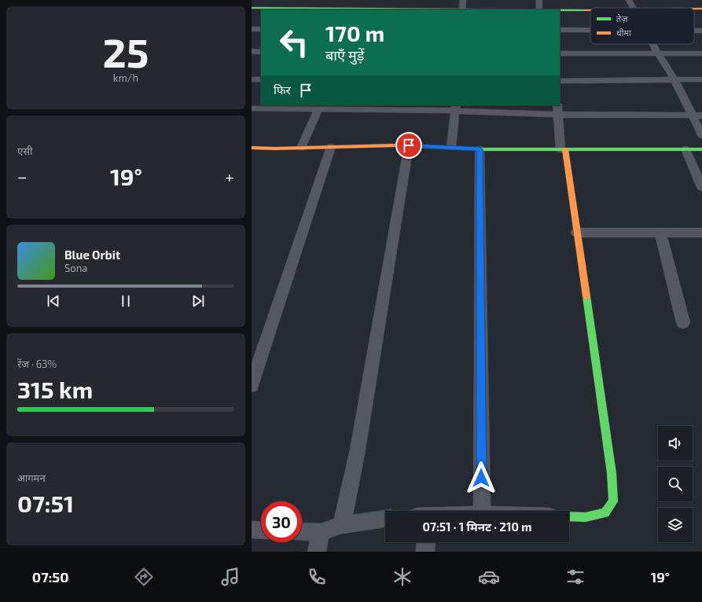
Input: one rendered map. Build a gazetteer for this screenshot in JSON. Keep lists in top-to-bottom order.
{
  "legend": ["तेज़", "धीमा"],
  "page": {
    "tile": [
      ["25", "km/h"],
      "एसी",
      ["रेंज · 63%", "315 km"],
      ["आगमन", "07:51"]
    ],
    "turn": ["170 m", "बाएँ मुड़ें"],
    "then": "फिर",
    "heat": ["−", "19°", "+"],
    "song": ["Blue Orbit", "Sona"],
    "limit": "30",
    "trip": "07:51 · 1 मिनट · 210 m",
    "tabs": ["07:50", "19°"]
  }
}
